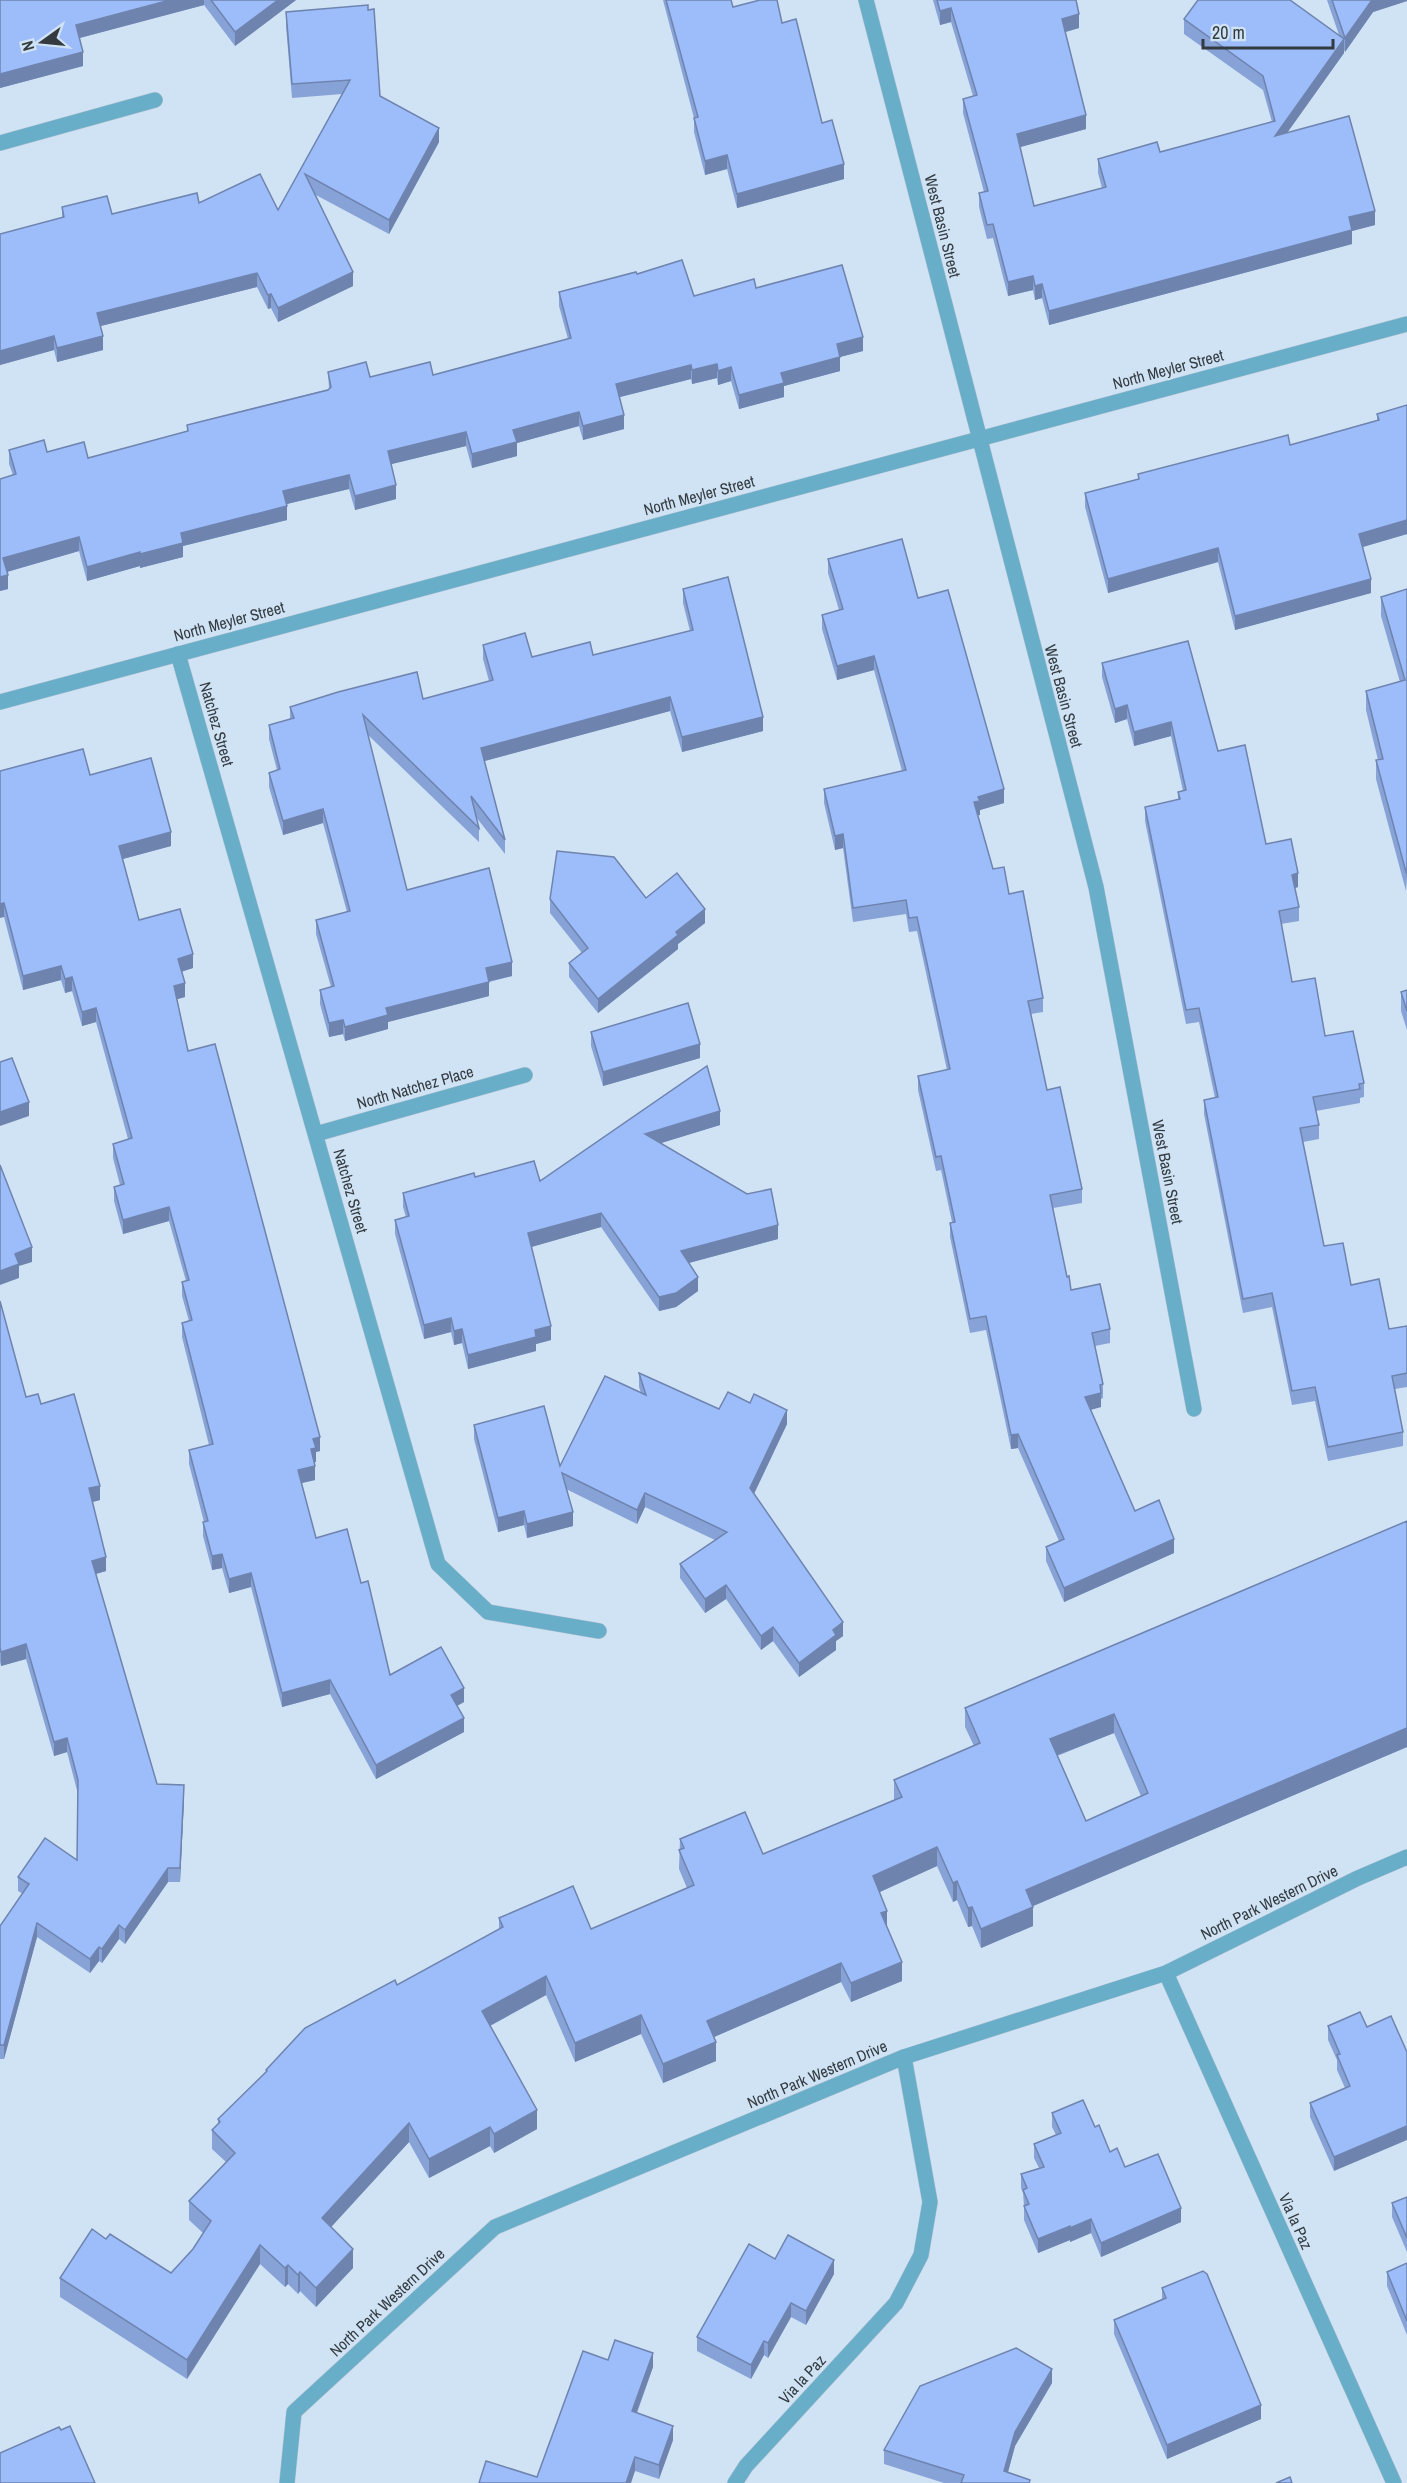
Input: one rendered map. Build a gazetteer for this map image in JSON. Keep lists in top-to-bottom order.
{
  "streets": {
    "street": [
      "West Basin Street",
      "North Meyler Street",
      "Natchez Street",
      "North Natchez Place",
      "North Park Western Drive",
      "Via la Paz"
    ]
  },
  "crossings": [
    ["West Basin Street", "North Meyler Street"],
    ["North Meyler Street", "Natchez Street"],
    ["Natchez Street", "North Natchez Place"],
    ["North Park Western Drive", "Via la Paz"]
  ],
  "scale_bar": "20 m",
  "north": "left"
}
